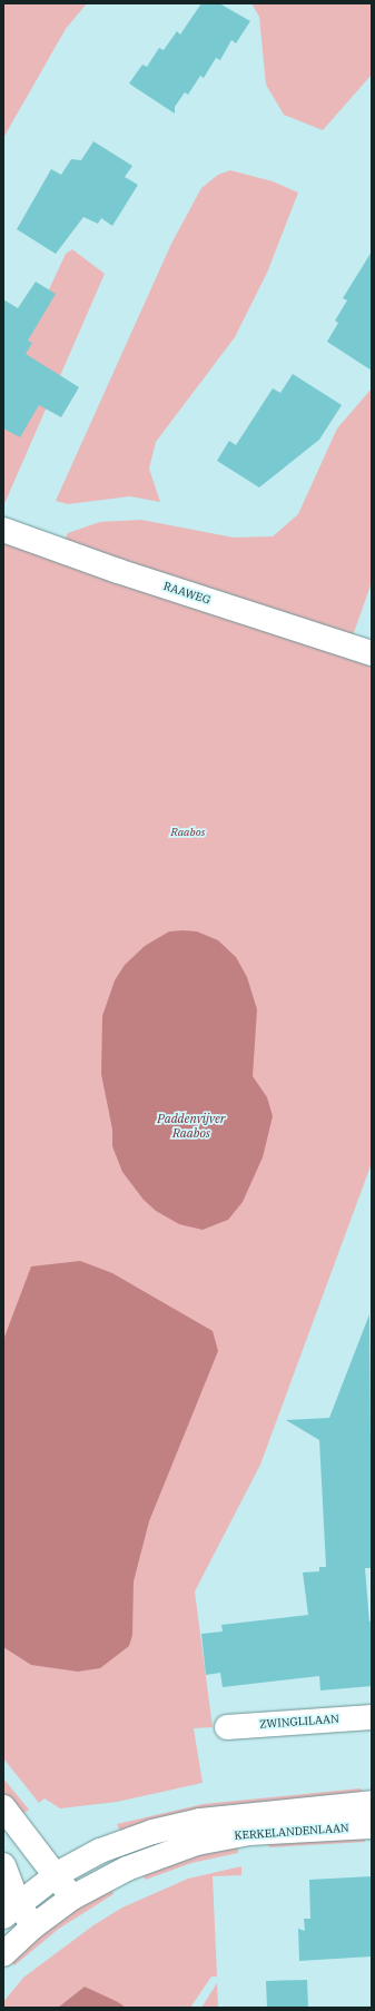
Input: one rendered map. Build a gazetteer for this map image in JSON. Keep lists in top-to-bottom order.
{
  "streets": {
    "street": ["RAAWEG", "ZWINGLILAAN", "KERKELANDENLAAN"]
  },
  "water": ["Paddenvijver Raabos"],
  "parks": ["Raabos"]
}
